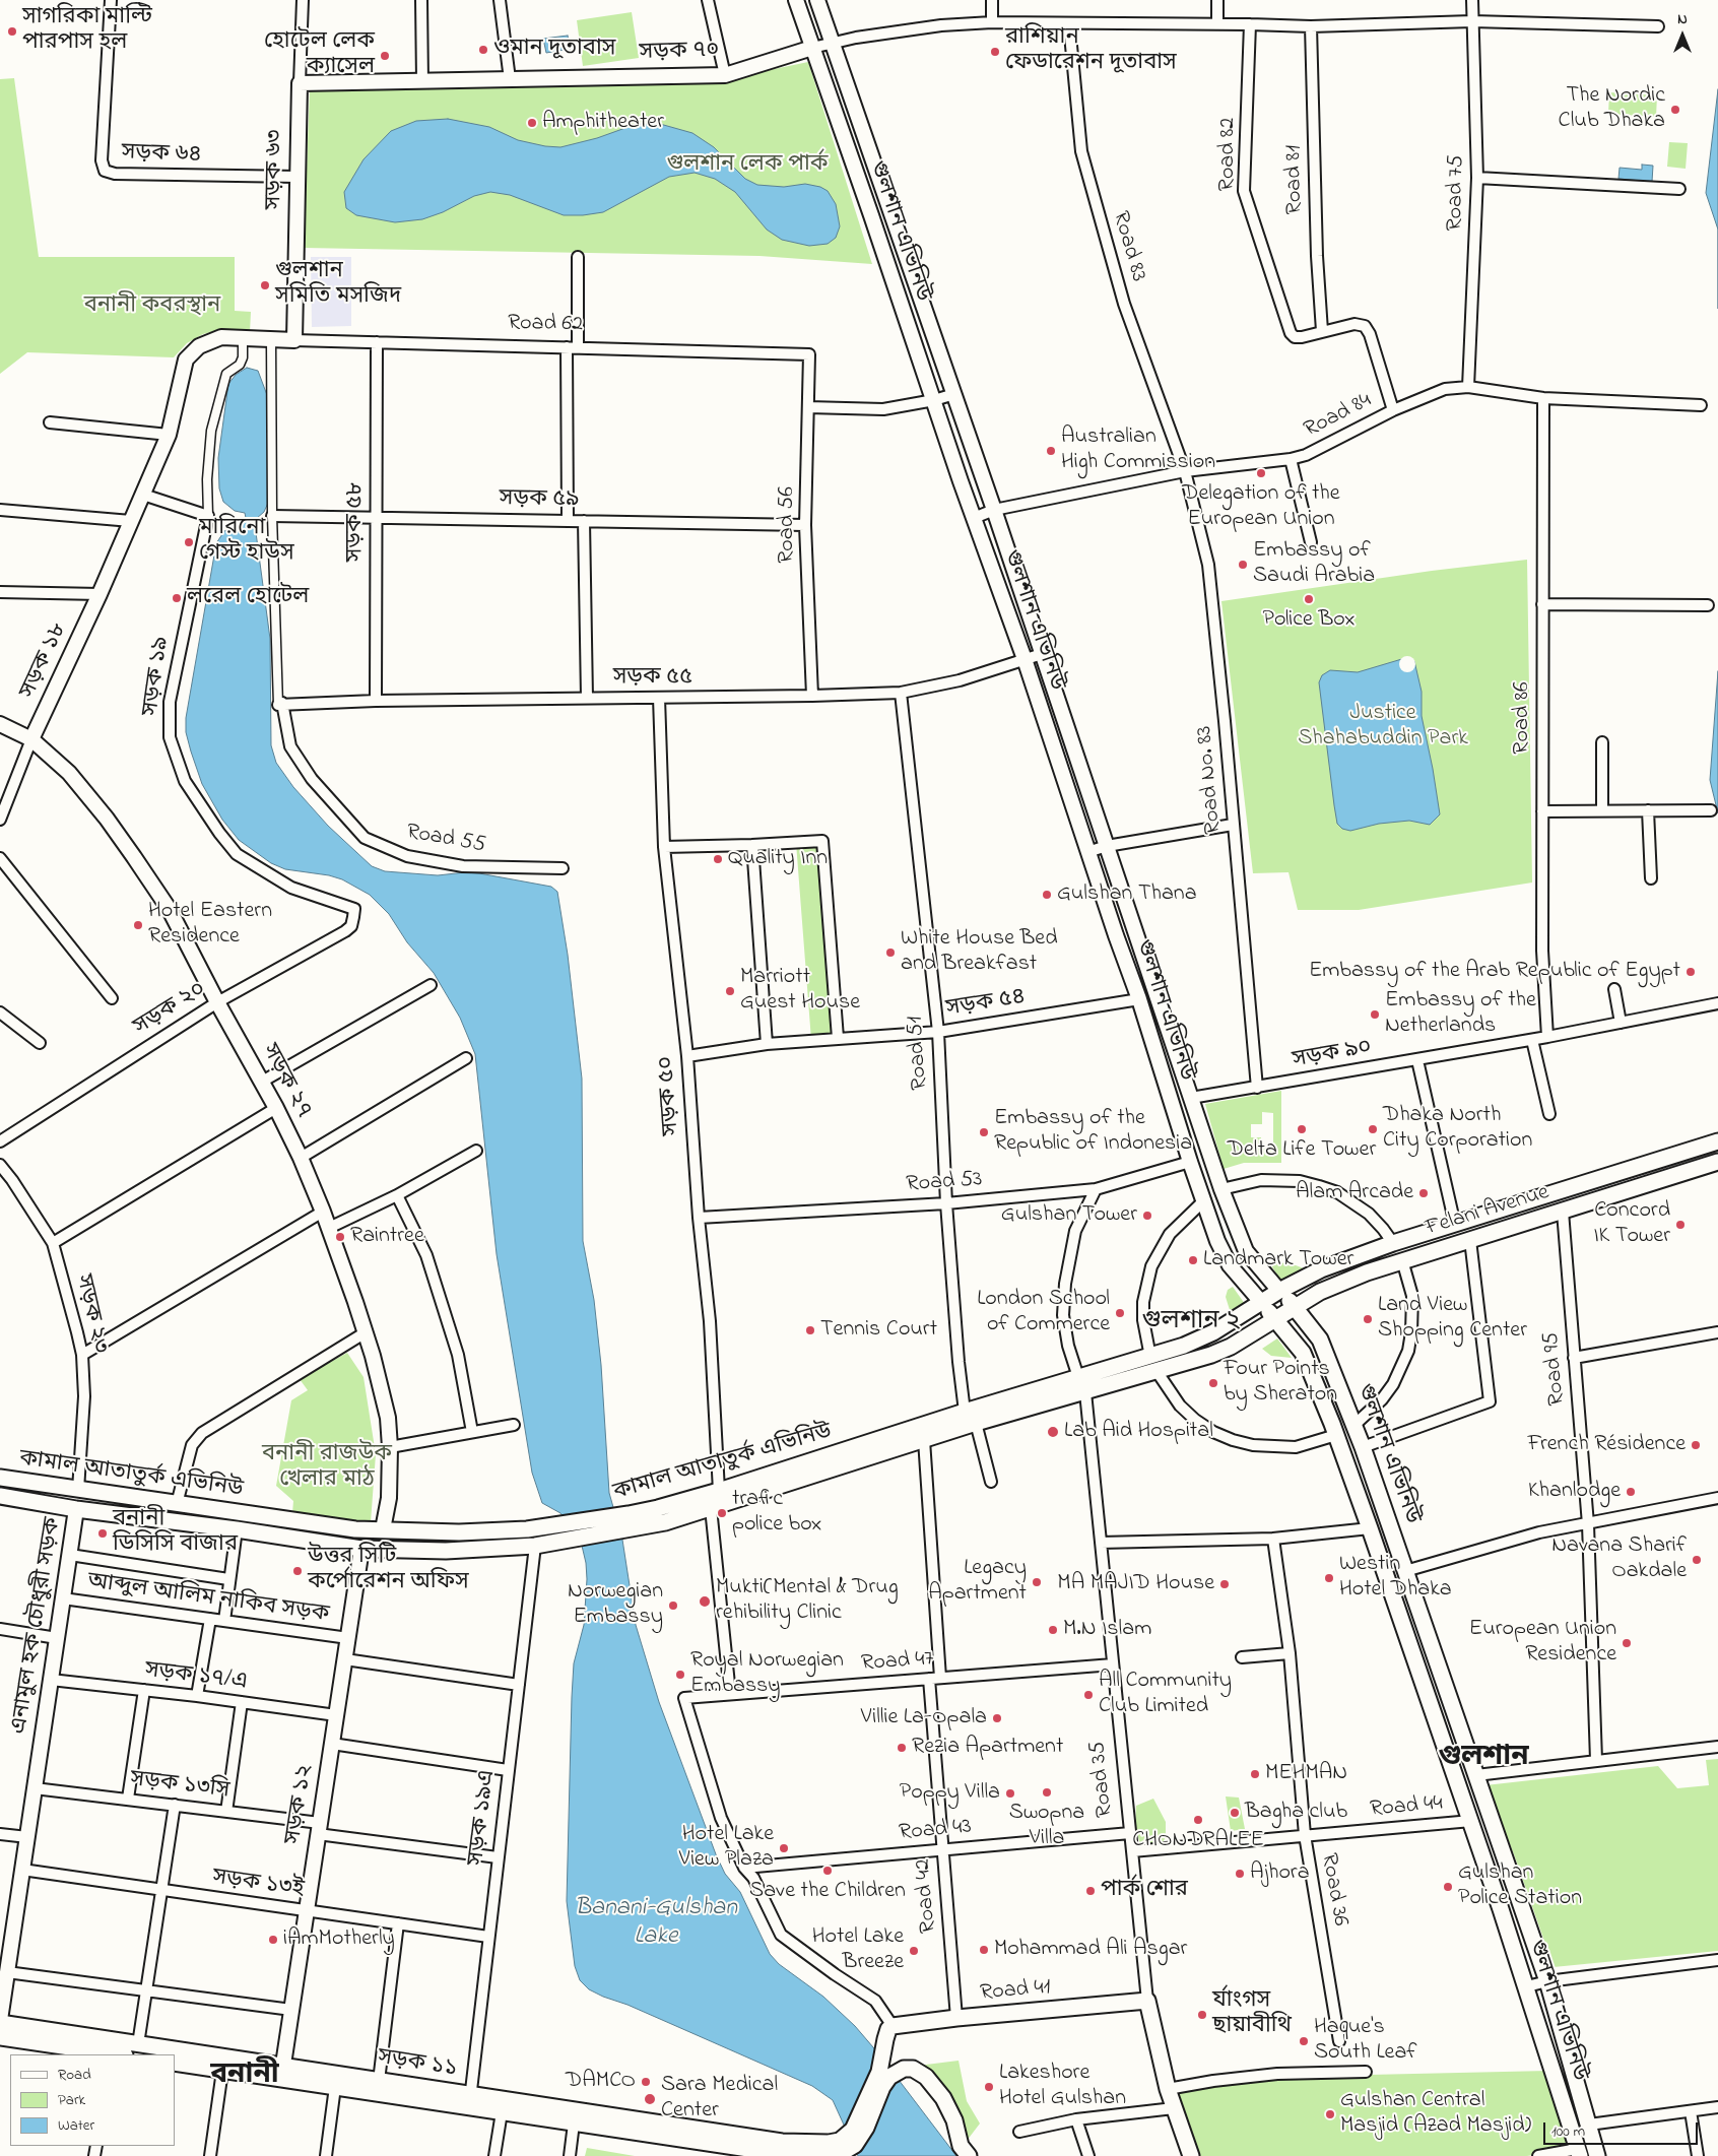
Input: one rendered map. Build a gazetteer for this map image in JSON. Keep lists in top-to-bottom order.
{
  "streets": {
    "main road": [
      "গুলশান এভিনিউ",
      "Felani Avenue",
      "কামাল আতাতুর্ক এভিনিউ",
      "Road 35",
      "Road 41",
      "সড়ক ১১"
    ],
    "street": [
      "সড়ক ৭০",
      "Road 82",
      "সড়ক ৬৪",
      "সড়ক ৬৩",
      "Road 81",
      "Road 75",
      "Road 83",
      "Road 62",
      "Road 84",
      "সড়ক ৫৯",
      "সড়ক ৫৮",
      "Road 56",
      "সড়ক ১৮",
      "সড়ক ১৯",
      "সড়ক ৫৫",
      "Road 86",
      "Road No. 83",
      "Road 55",
      "সড়ক ৫৪",
      "সড়ক ২০",
      "Road 51",
      "সড়ক ৯০",
      "সড়ক ২৭",
      "সড়ক ৫০",
      "Road 53",
      "সড়ক ২৩",
      "Road 95",
      "আব্দুল আলিম নাকিব সড়ক",
      "এনামুল হক চৌধুরী সড়ক",
      "Road 47",
      "সড়ক ১৭/এ",
      "সড়ক ১৩সি",
      "সড়ক ১২",
      "Road 44",
      "সড়ক ১৯এ",
      "Road 43",
      "সড়ক ১৩ই",
      "Road 36",
      "Road 42"
    ]
  },
  "crossings": [
    ["সড়ক ৭০", "সড়ক ৬৩"],
    ["সড়ক ৭০", "গুলশান এভিনিউ"],
    ["Road 82", "Road 81"],
    ["সড়ক ৬৪", "সড়ক ৬৩"],
    ["সড়ক ৬৩", "Road 62"],
    ["সড়ক ৬৩", "সড়ক ১৮"],
    ["Road 75", "Road 84"],
    ["গুলশান এভিনিউ", "Road 84"],
    ["গুলশান এভিনিউ", "সড়ক ৫৫"],
    ["গুলশান এভিনিউ", "সড়ক ৫৪"],
    ["গুলশান এভিনিউ", "সড়ক ৯০"],
    ["গুলশান এভিনিউ", "Road 53"],
    ["গুলশান এভিনিউ", "Felani Avenue"],
    ["গুলশান এভিনিউ", "কামাল আতাতুর্ক এভিনিউ"],
    ["গুলশান এভিনিউ", "Road 44"],
    ["Road 83", "Road 84"],
    ["Road 83", "Road No. 83"],
    ["Road 62", "সড়ক ৫৮"],
    ["Road 62", "Road 56"],
    ["Road 62", "সড়ক ১৮"],
    ["Road 84", "Road 86"],
    ["Road 84", "Road No. 83"],
    ["সড়ক ৫৯", "সড়ক ৫৮"],
    ["সড়ক ৫৯", "Road 56"],
    ["সড়ক ৫৮", "সড়ক ৫৫"],
    ["Road 56", "সড়ক ৫৫"],
    ["সড়ক ১৮", "সড়ক ২৭"],
    ["সড়ক ১৯", "সড়ক ২০"],
    ["সড়ক ৫৫", "Road 55"],
    ["সড়ক ৫৫", "Road 51"],
    ["সড়ক ৫৫", "সড়ক ৫০"],
    ["Road 86", "সড়ক ৯০"],
    ["Road No. 83", "সড়ক ৯০"],
    ["সড়ক ৫৪", "Road 51"],
    ["সড়ক ৫৪", "সড়ক ৫০"],
    ["সড়ক ২০", "সড়ক ২৭"],
    ["Road 51", "Road 53"],
    ["Road 51", "কামাল আতাতুর্ক এভিনিউ"],
    ["সড়ক ২৭", "কামাল আতাতুর্ক এভিনিউ"],
    ["সড়ক ৫০", "Road 53"],
    ["সড়ক ৫০", "কামাল আতাতুর্ক এভিনিউ"],
    ["সড়ক ৫০", "Road 47"],
    ["Felani Avenue", "Road 95"],
    ["Felani Avenue", "কামাল আতাতুর্ক এভিনিউ"],
    ["সড়ক ২৩", "কামাল আতাতুর্ক এভিনিউ"],
    ["কামাল আতাতুর্ক এভিনিউ", "এনামুল হক চৌধুরী সড়ক"],
    ["কামাল আতাতুর্ক এভিনিউ", "Road 35"],
    ["কামাল আতাতুর্ক এভিনিউ", "সড়ক ১২"],
    ["কামাল আতাতুর্ক এভিনিউ", "সড়ক ১৯এ"],
    ["আব্দুল আলিম নাকিব সড়ক", "এনামুল হক চৌধুরী সড়ক"],
    ["আব্দুল আলিম নাকিব সড়ক", "সড়ক ১২"],
    ["এনামুল হক চৌধুরী সড়ক", "সড়ক ১৭/এ"],
    ["এনামুল হক চৌধুরী সড়ক", "সড়ক ১৩সি"],
    ["এনামুল হক চৌধুরী সড়ক", "সড়ক ১৩ই"],
    ["এনামুল হক চৌধুরী সড়ক", "সড়ক ১১"],
    ["Road 47", "Road 35"],
    ["Road 47", "Road 43"],
    ["Road 47", "Road 42"],
    ["সড়ক ১৭/এ", "সড়ক ১২"],
    ["Road 35", "Road 44"],
    ["Road 35", "Road 43"],
    ["Road 35", "Road 41"],
    ["সড়ক ১৩সি", "সড়ক ১২"],
    ["সড়ক ১৩সি", "সড়ক ১৯এ"],
    ["সড়ক ১২", "সড়ক ১৩ই"],
    ["সড়ক ১২", "সড়ক ১১"],
    ["Road 44", "Road 36"],
    ["সড়ক ১৯এ", "সড়ক ১৩ই"],
    ["সড়ক ১৯এ", "সড়ক ১১"],
    ["Road 43", "Road 42"],
    ["Road 42", "Road 41"]
  ],
  "districts": ["গুলশান ২", "গুলশান", "বনানী"],
  "water": ["Banani-Gulshan Lake"],
  "parks": [
    "গুলশান লেক পার্ক",
    "বনানী কবরস্থান",
    "Justice Shahabuddin Park",
    "বনানী রাজউক খেলার মাঠ"
  ],
  "places": [
    "সাগরিকা মাল্টি পারপাস হল",
    "ওমান দূতাবাস",
    "রাশিয়ান ফেডারেশন দূতাবাস",
    "হোটেল লেক ক্যাসেল",
    "The Nordic Club Dhaka",
    "Amphitheater",
    "গুলশান সমিতি মসজিদ",
    "Australian High Commission",
    "Delegation of the European Union",
    "মারিনো গেস্ট হাউস",
    "Embassy of Saudi Arabia",
    "লরেল হোটেল",
    "Police Box",
    "Quality Inn",
    "Gulshan Thana",
    "Hotel Eastern Residence",
    "White House Bed and Breakfast",
    "Embassy of the Arab Republic of Egypt",
    "Marriott Guest House",
    "Embassy of the Netherlands",
    "Delta Life Tower",
    "Dhaka North City Corporation",
    "Embassy of the Republic of Indonesia",
    "Alam Arcade",
    "Gulshan Tower",
    "Concord IK Tower",
    "Raintree",
    "Landmark Tower",
    "London School of Commerce",
    "Land View Shopping Center",
    "Tennis Court",
    "Four Points by Sheraton",
    "Lab Aid Hospital",
    "French Résidence",
    "Khanlodge",
    "trafic police box",
    "বনানী ডিসিসি বাজার",
    "Navana Sharif Oakdale",
    "উত্তর সিটি কর্পোরেশন অফিস",
    "Westin Hotel Dhaka",
    "Legacy Apartment",
    "MA MAJID House",
    "Mukti(Mental & Drug rehibility Clinic",
    "Norwegian Embassy",
    "M.N Islam",
    "European Union Residence",
    "Royal Norwegian Embassy",
    "All Community Club Limited",
    "Villie La-Opala",
    "Rezia Apartment",
    "MEHMAN",
    "Swopna Villa",
    "Poppy Villa",
    "Bagha club",
    "CHONDRALEE",
    "Hotel Lake View Plaza",
    "Save the Children",
    "Ajhora",
    "Gulshan Police Station",
    "পার্ক শোর",
    "iAmMotherly",
    "Mohammad Ali Asgar",
    "Hotel Lake Breeze",
    "র্যাংগস ছায়াবীথি",
    "Haque's South Leaf",
    "DAMCO",
    "Lakeshore Hotel Gulshan",
    "Sara Medical Center",
    "Gulshan Central Masjid (Azad Masjid)"
  ],
  "legend": ["Road", "Park", "Water"],
  "scale_bar": "100 m",
  "north": "top"
}
